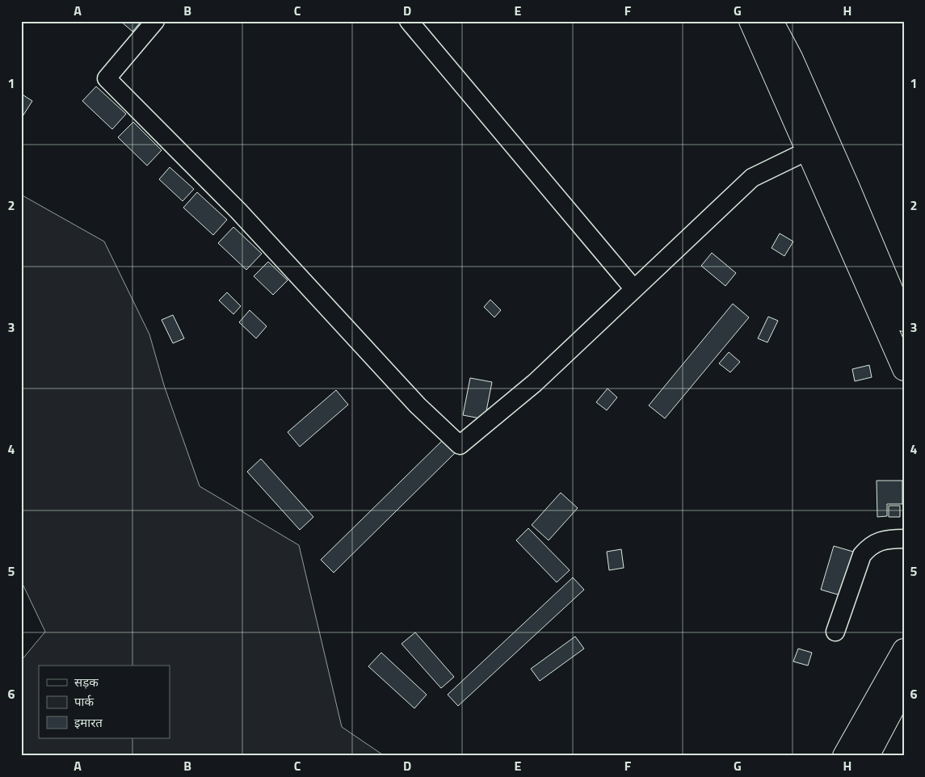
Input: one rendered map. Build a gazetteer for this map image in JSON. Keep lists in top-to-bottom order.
{
  "legend": ["सड़क", "पार्क", "इमारत"],
  "grid": {
    "columns": [
      "A",
      "B",
      "C",
      "D",
      "E",
      "F",
      "G",
      "H"
    ],
    "rows": [
      "1",
      "2",
      "3",
      "4",
      "5",
      "6"
    ]
  }
}
